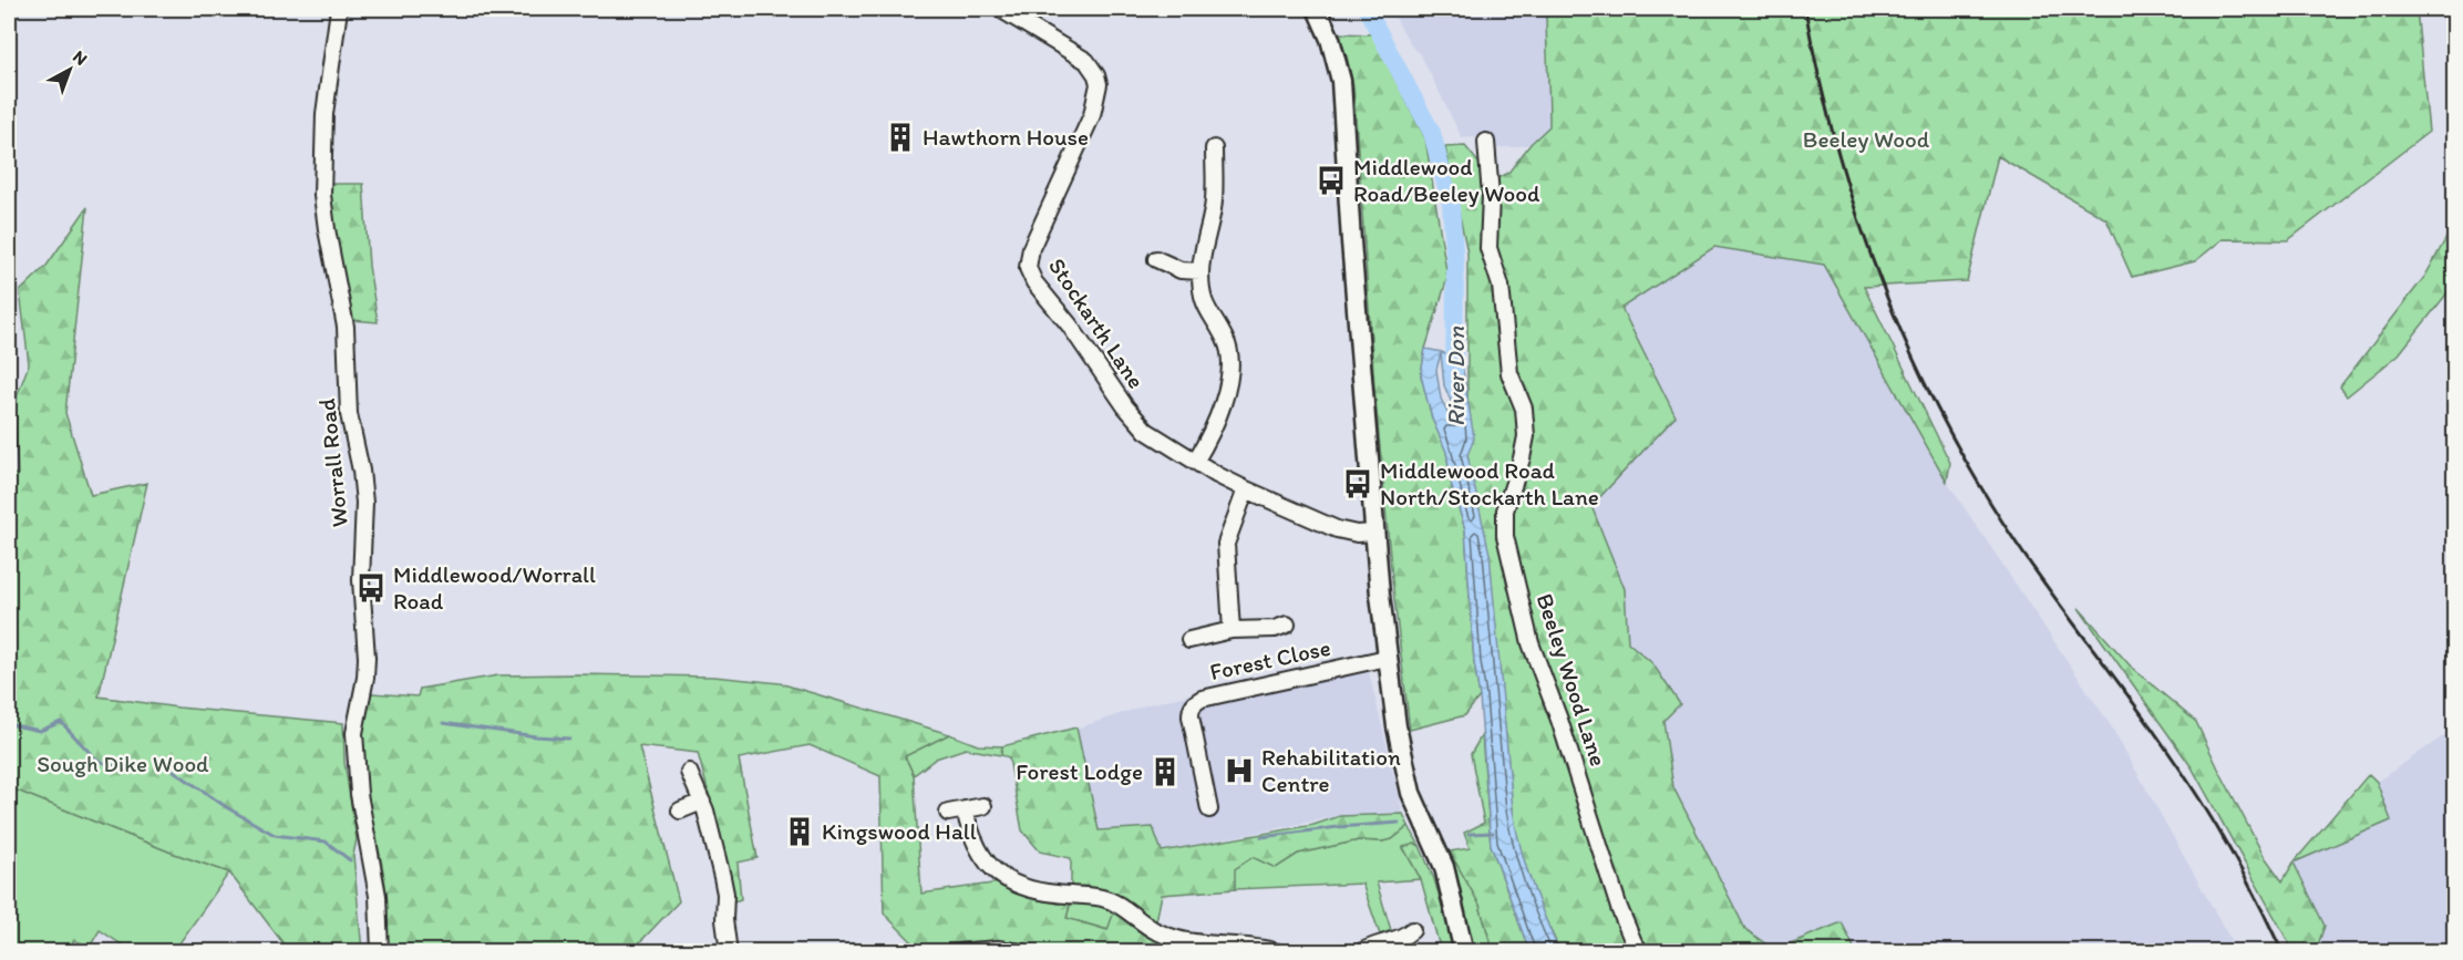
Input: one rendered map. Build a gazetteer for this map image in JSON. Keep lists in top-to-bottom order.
{
  "streets": {
    "street": [
      "Stockarth Lane",
      "Worrall Road",
      "Forest Close",
      "Beeley Wood Lane"
    ]
  },
  "water": ["River Don"],
  "parks": ["Beeley Wood", "Sough Dike Wood"],
  "places": {
    "building": ["Hawthorn House", "Forest Lodge", "Kingswood Hall"],
    "bus stop": ["Middlewood Road/Beeley Wood", "Middlewood Road North/Stockarth Lane", "Middlewood/Worrall Road"],
    "hospital": ["Rehabilitation Centre"]
  },
  "north": "top right"
}
